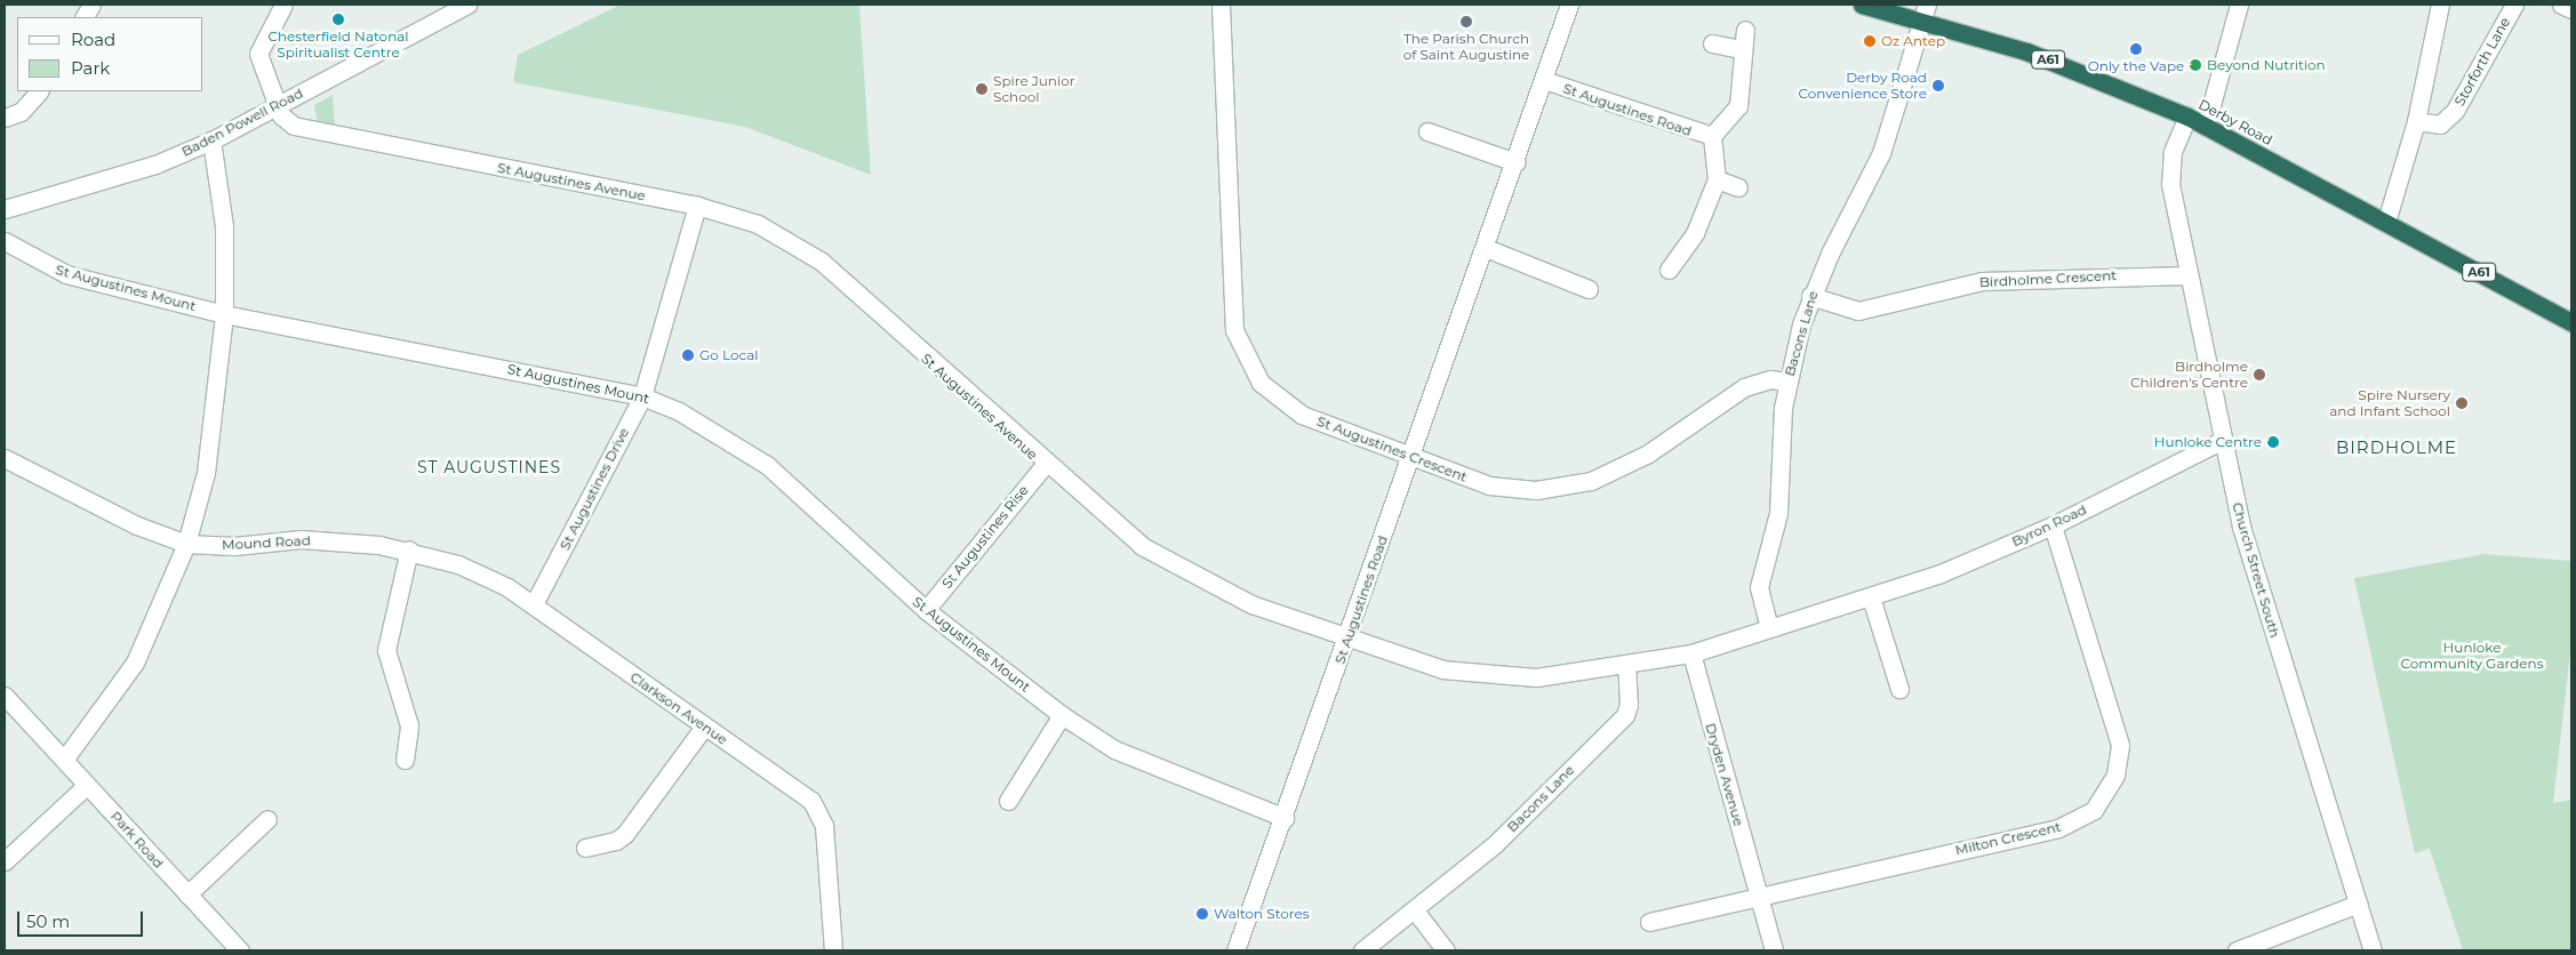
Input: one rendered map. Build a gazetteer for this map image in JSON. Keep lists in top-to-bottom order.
{
  "streets": {
    "highway": ["A61", "Derby Road"],
    "street": [
      "Storforth Lane",
      "St Augustines Road",
      "Baden Powell Road",
      "St Augustines Avenue",
      "Birdholme Crescent",
      "St Augustines Mount",
      "Bacons Lane",
      "St Augustines Crescent",
      "St Augustines Drive",
      "Byron Road",
      "St Augustines Rise",
      "Mound Road",
      "Church Street South",
      "Clarkson Avenue",
      "Dryden Avenue",
      "Milton Crescent",
      "Park Road"
    ]
  },
  "crossings": [
    ["St Augustines Road", "St Augustines Avenue"],
    ["St Augustines Road", "St Augustines Mount"],
    ["St Augustines Road", "St Augustines Crescent"],
    ["Baden Powell Road", "St Augustines Avenue"],
    ["Derby Road", "Bacons Lane"],
    ["Derby Road", "Church Street South"],
    ["St Augustines Avenue", "Bacons Lane"],
    ["St Augustines Avenue", "St Augustines Drive"],
    ["St Augustines Avenue", "Byron Road"],
    ["St Augustines Avenue", "St Augustines Rise"],
    ["St Augustines Avenue", "Dryden Avenue"],
    ["Birdholme Crescent", "Bacons Lane"],
    ["Birdholme Crescent", "Church Street South"],
    ["St Augustines Mount", "St Augustines Drive"],
    ["St Augustines Mount", "St Augustines Rise"],
    ["Bacons Lane", "St Augustines Crescent"],
    ["Bacons Lane", "Byron Road"],
    ["St Augustines Drive", "Clarkson Avenue"],
    ["Byron Road", "Church Street South"],
    ["Byron Road", "Dryden Avenue"],
    ["Byron Road", "Milton Crescent"],
    ["Mound Road", "Clarkson Avenue"],
    ["Dryden Avenue", "Milton Crescent"]
  ],
  "districts": ["BIRDHOLME", "ST AUGUSTINES"],
  "parks": ["Hunloke Community Gardens"],
  "places": [
    "Chesterfield Natonal Spiritualist Centre",
    "The Parish Church of Saint Augustine",
    "Oz Antep",
    "Only the Vape",
    "Beyond Nutrition",
    "Derby Road Convenience Store",
    "Spire Junior School",
    "Go Local",
    "Birdholme Children's Centre",
    "Spire Nursery and Infant School",
    "Hunloke Centre",
    "Walton Stores"
  ],
  "legend": ["Road", "Park"],
  "scale_bar": "50 m"
}
